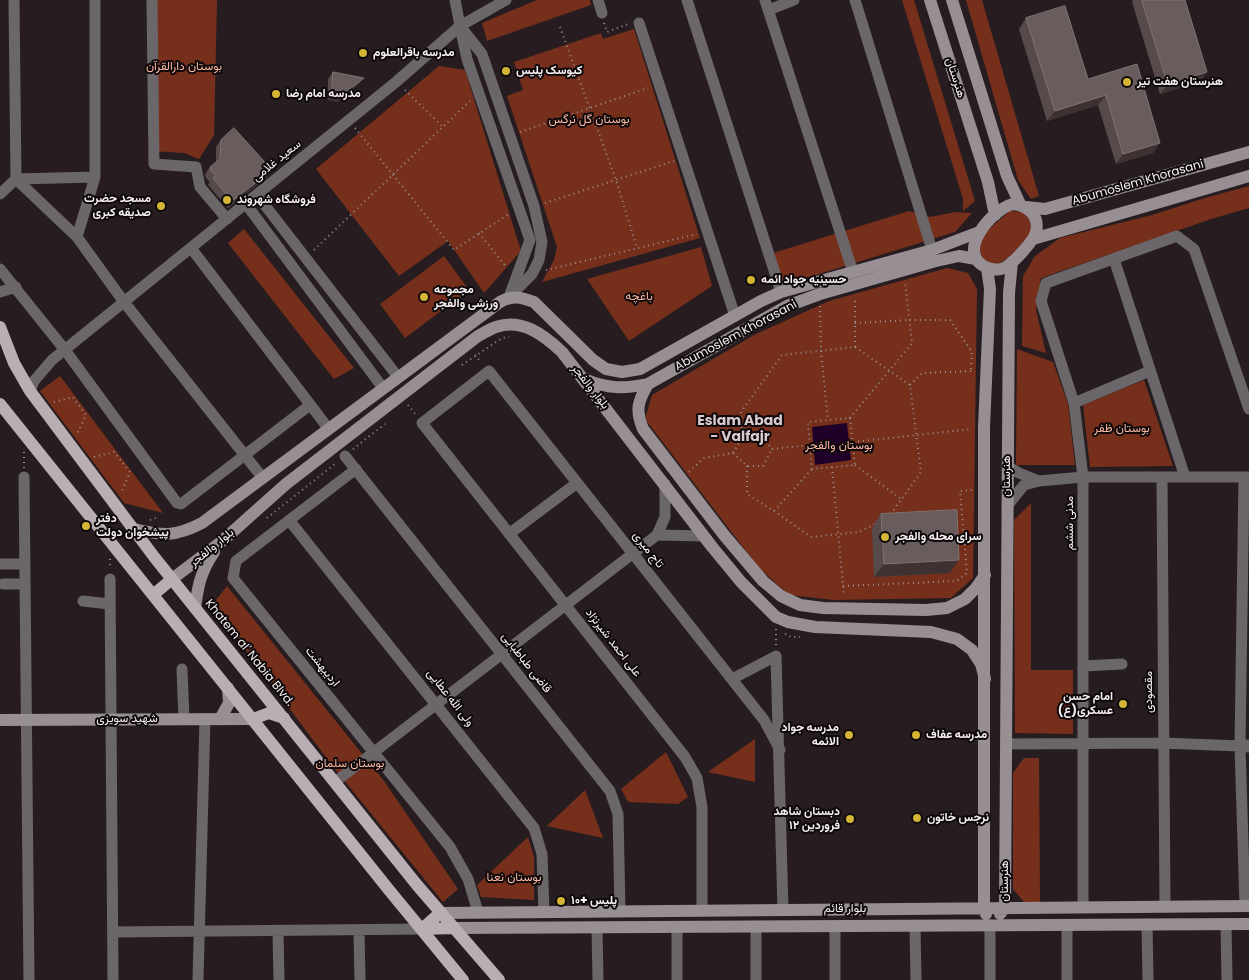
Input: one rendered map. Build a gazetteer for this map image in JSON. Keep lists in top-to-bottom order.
{
  "streets": {
    "main road": [
      "هنرستان",
      "Abumoslem Khorasani",
      "بلوار والفجر",
      "Khatem al' Nabia Blvd.",
      "شهید سویزی",
      "بلوار قائم"
    ],
    "street": [
      "سعید غلامی",
      "مدنی ششم",
      "تاج میری",
      "علی احمد شیرنژاد",
      "قاضی طباطبایی",
      "اردیبهشت",
      "مقصودی",
      "ولی الله عطایی"
    ]
  },
  "crossings": [
    ["هنرستان", "Abumoslem Khorasani"],
    ["هنرستان", "بلوار والفجر"],
    ["هنرستان", "بلوار قائم"],
    ["سعید غلامی", "Khatem al' Nabia Blvd."],
    ["Abumoslem Khorasani", "بلوار والفجر"],
    ["بلوار والفجر", "Khatem al' Nabia Blvd."],
    ["مدنی ششم", "بلوار قائم"],
    ["تاج میری", "علی احمد شیرنژاد"],
    ["علی احمد شیرنژاد", "بلوار قائم"],
    ["Khatem al' Nabia Blvd.", "بلوار قائم"],
    ["قاضی طباطبایی", "اردیبهشت"],
    ["قاضی طباطبایی", "بلوار قائم"],
    ["اردیبهشت", "ولی الله عطایی"],
    ["اردیبهشت", "بلوار قائم"],
    ["مقصودی", "بلوار قائم"],
    ["ولی الله عطایی", "بلوار قائم"]
  ],
  "districts": ["Eslam Abad - Valfajr"],
  "parks": [
    "بوستان دارالقرآن",
    "بوستان گل نرگس",
    "باغچه",
    "بوستان ظفر",
    "بوستان والفجر",
    "بوستان سلمان",
    "بوستان نعنا"
  ],
  "places": [
    "مدرسه باقرالعلوم",
    "کیوسک پلیس",
    "هنرستان هفت تیر",
    "مدرسه امام رضا",
    "فروشگاه شهروند",
    "مسجد حضرت صدیقه کبری",
    "حسینیه جواد ائمه",
    "مجموعه ورزشی والفجر",
    "دفتر پیشخوان دولت",
    "سرای محله والفجر",
    "امام حسن عسکری(ع)",
    "مدرسه جواد الائمه",
    "مدرسه عفاف",
    "نرجس خاتون",
    "دبستان شاهد ۱۲ فروردین",
    "پلیس +۱۰"
  ]
}
